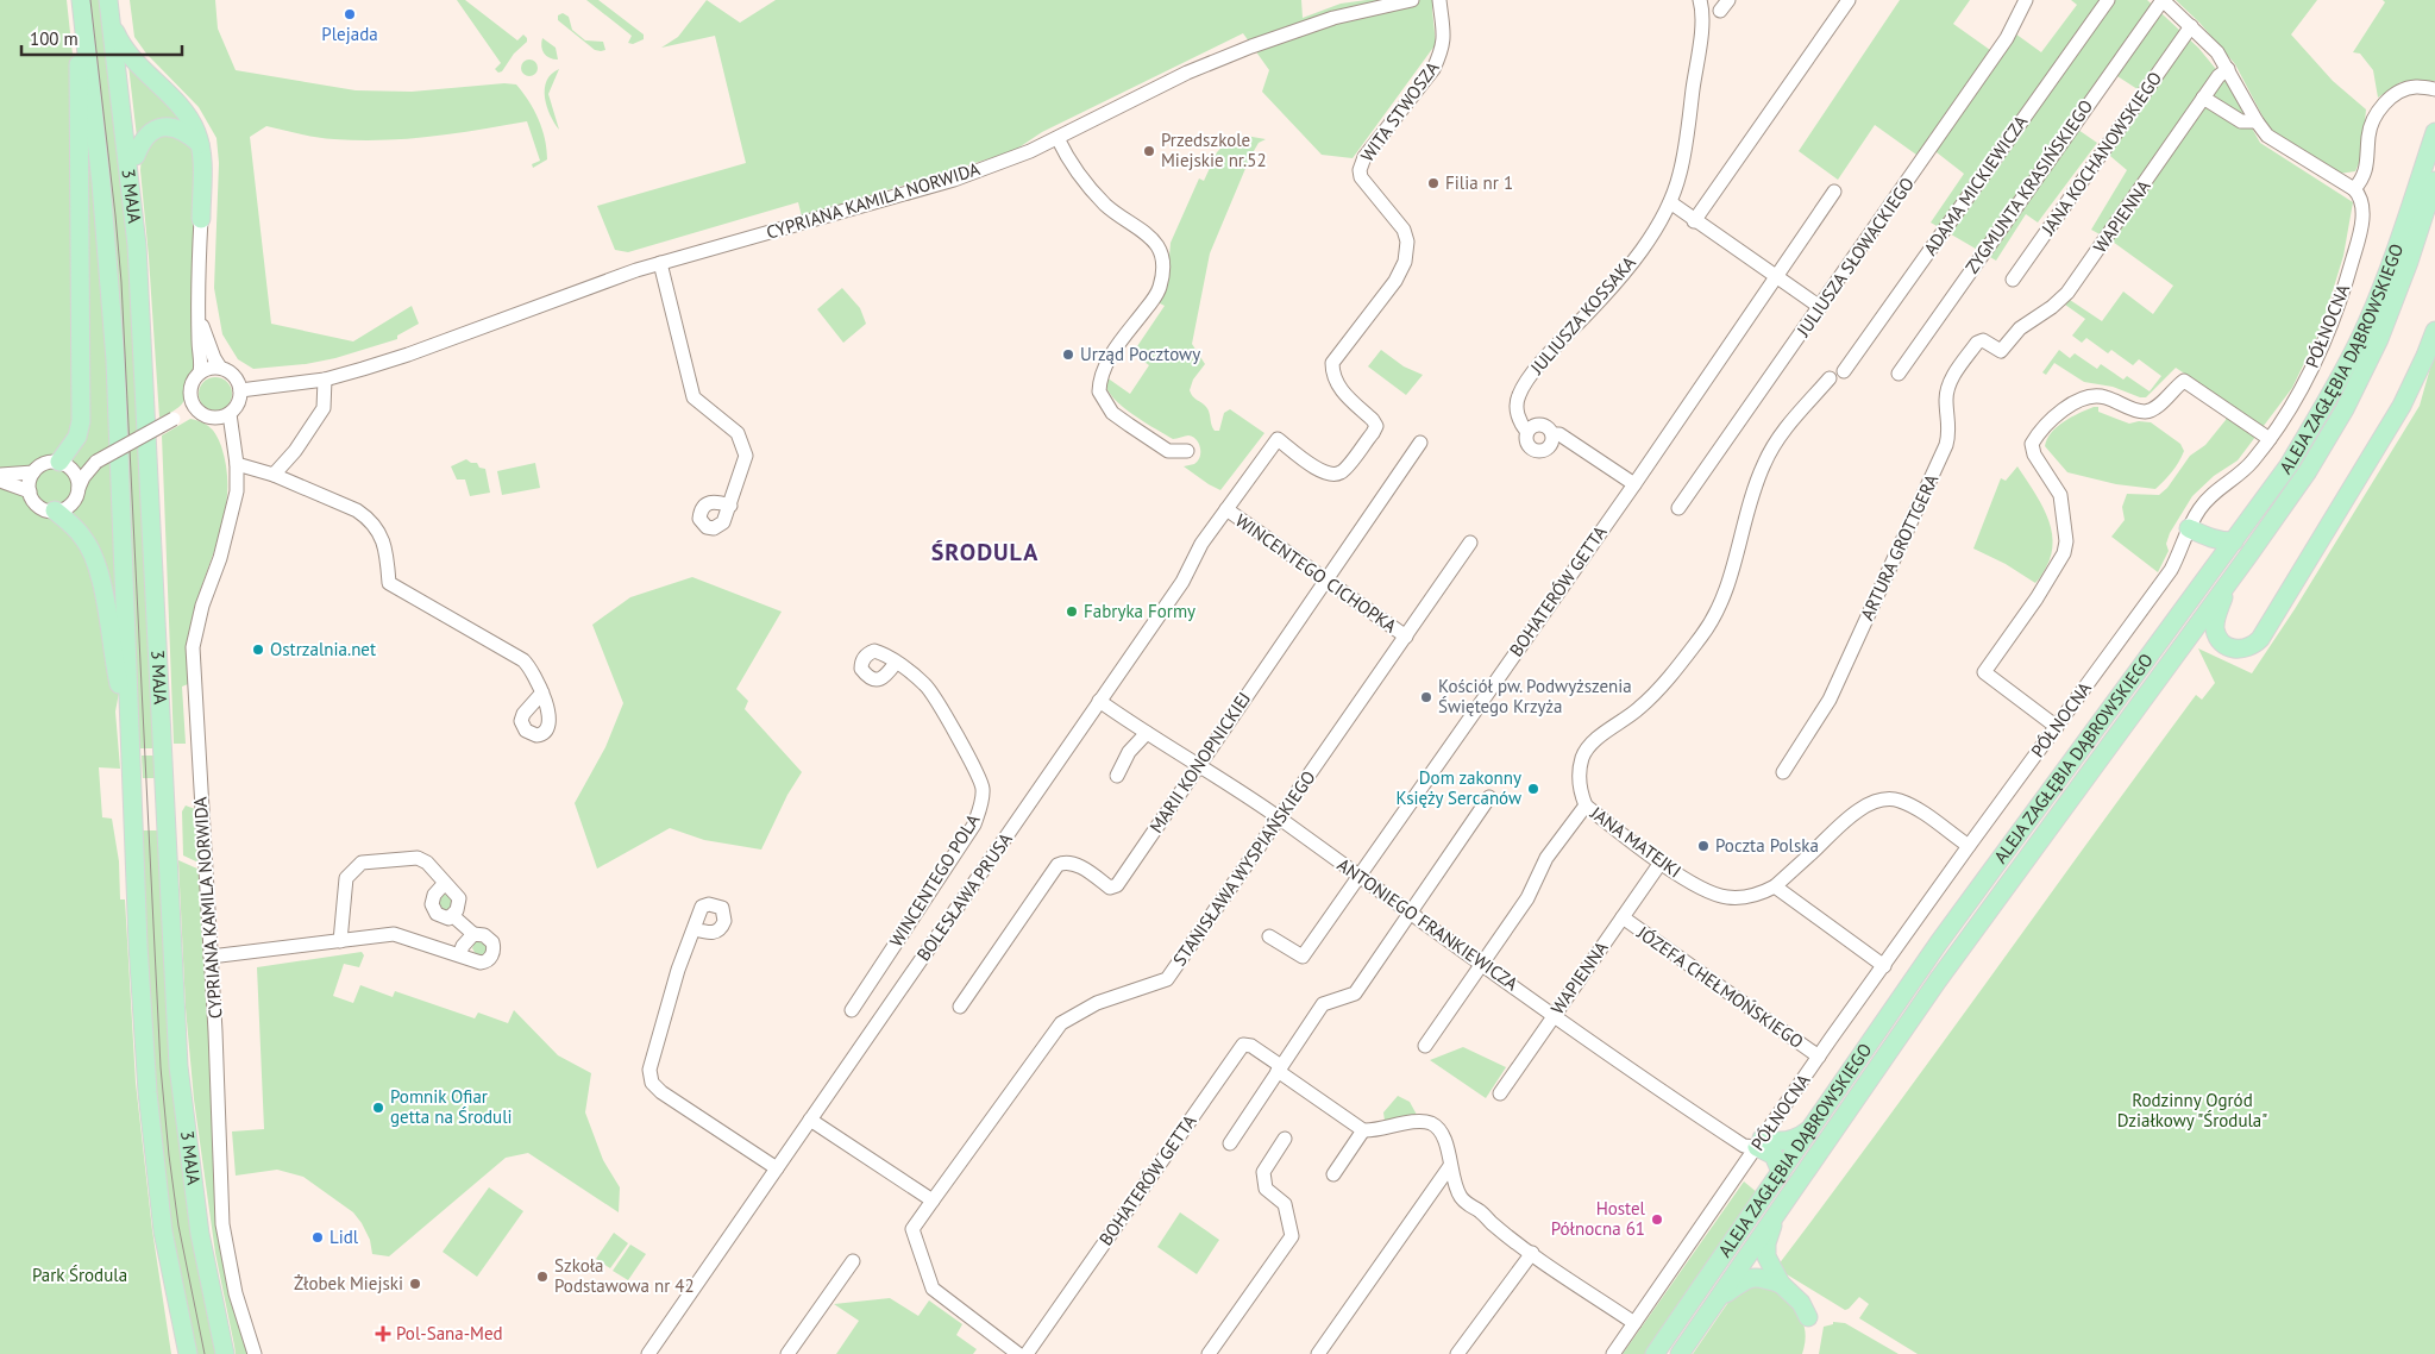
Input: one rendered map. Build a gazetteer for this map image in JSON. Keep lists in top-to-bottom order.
{
  "streets": {
    "main road": ["3 MAJA", "ALEJA ZAGŁĘBIA DĄBROWSKIEGO"],
    "street": [
      "WITA STWOSZA",
      "JANA KOCHANOWSKIEGO",
      "ADAMA MICKIEWICZA",
      "ZYGMUNTA KRASIŃSKIEGO",
      "CYPRIANA KAMILA NORWIDA",
      "WAPIENNA",
      "JULIUSZA SŁOWACKIEGO",
      "JULIUSZA KOSSAKA",
      "PÓŁNOCNA",
      "ARTURA GROTTGERA",
      "WINCENTEGO CICHOPKA",
      "BOHATERÓW GETTA",
      "MARII KONOPNICKIEJ",
      "JANA MATEJKI",
      "STANISŁAWA WYSPIAŃSKIEGO",
      "WINCENTEGO POLA",
      "BOLESŁAWA PRUSA",
      "ANTONIEGO FRANKIEWICZA",
      "JÓZEFA CHEŁMOŃSKIEGO"
    ]
  },
  "crossings": [
    ["WITA STWOSZA", "BOLESŁAWA PRUSA"],
    ["WAPIENNA", "ARTURA GROTTGERA"],
    ["WAPIENNA", "JANA MATEJKI"],
    ["WAPIENNA", "ANTONIEGO FRANKIEWICZA"],
    ["WAPIENNA", "JÓZEFA CHEŁMOŃSKIEGO"],
    ["PÓŁNOCNA", "JANA MATEJKI"],
    ["PÓŁNOCNA", "ANTONIEGO FRANKIEWICZA"],
    ["PÓŁNOCNA", "JÓZEFA CHEŁMOŃSKIEGO"],
    ["WINCENTEGO CICHOPKA", "MARII KONOPNICKIEJ"],
    ["WINCENTEGO CICHOPKA", "STANISŁAWA WYSPIAŃSKIEGO"],
    ["WINCENTEGO CICHOPKA", "BOLESŁAWA PRUSA"],
    ["BOHATERÓW GETTA", "ANTONIEGO FRANKIEWICZA"],
    ["MARII KONOPNICKIEJ", "ANTONIEGO FRANKIEWICZA"],
    ["STANISŁAWA WYSPIAŃSKIEGO", "ANTONIEGO FRANKIEWICZA"],
    ["BOLESŁAWA PRUSA", "ANTONIEGO FRANKIEWICZA"]
  ],
  "districts": ["ŚRODULA"],
  "parks": ["Rodzinny Ogród Działkowy \"Środula\"", "Park Środula"],
  "places": {
    "other": [
      "Plejada",
      "Przedszkole Miejskie nr.52",
      "Filia nr 1",
      "Urząd Pocztowy",
      "Fabryka Formy",
      "Ostrzalnia.net",
      "Kościół pw. Podwyższenia Świętego Krzyża",
      "Dom zakonny Księży Sercanów",
      "Poczta Polska",
      "Pomnik Ofiar getta na Środuli",
      "Hostel Północna 61",
      "Lidl",
      "Szkoła Podstawowa nr 42",
      "Żłobek Miejski"
    ],
    "health": ["Pol-Sana-Med"]
  },
  "scale_bar": "100 m"
}
